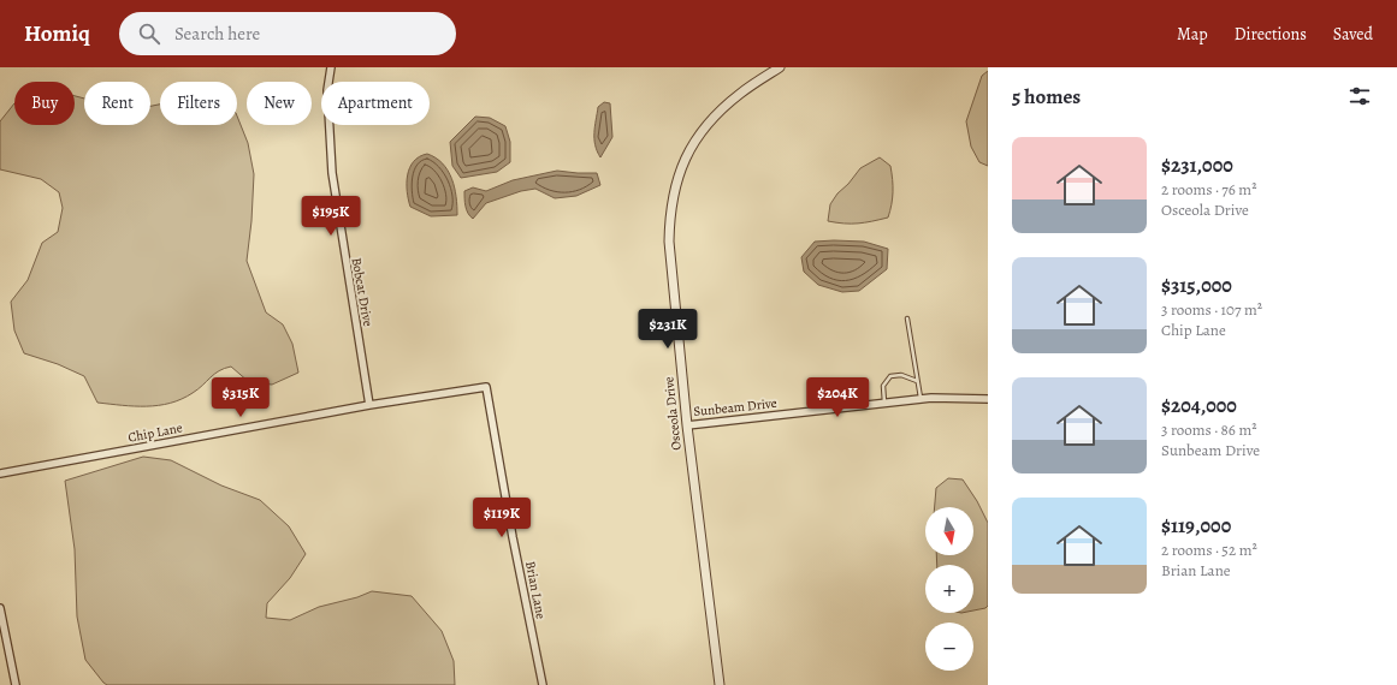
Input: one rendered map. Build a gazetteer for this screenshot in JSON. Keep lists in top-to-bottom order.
{
  "streets": {
    "street": [
      "Bobcat Drive",
      "Sunbeam Drive",
      "Osceola Drive",
      "Chip Lane",
      "Brian Lane"
    ]
  },
  "crossings": [
    ["Bobcat Drive", "Chip Lane"],
    ["Sunbeam Drive", "Osceola Drive"],
    ["Chip Lane", "Brian Lane"]
  ],
  "north": "bottom",
  "page": {
    "header": "Homiq",
    "search": "Search here",
    "nav": ["Map", "Directions", "Saved"],
    "heading": "5 homes",
    "chip": [
      "Buy",
      "Rent",
      "Filters",
      "New",
      "Apartment"
    ],
    "list": [
      {
        "name": "$231,000",
        "note": "2 rooms · 76 m² · Osceola Drive"
      },
      {
        "name": "$315,000",
        "note": "3 rooms · 107 m² · Chip Lane"
      },
      {
        "name": "$204,000",
        "note": "3 rooms · 86 m² · Sunbeam Drive"
      },
      {
        "name": "$119,000",
        "note": "2 rooms · 52 m² · Brian Lane"
      }
    ],
    "price": [
      "$195K",
      "$231K",
      "$315K",
      "$204K",
      "$119K"
    ],
    "map_buttons": ["+", "−"]
  }
}
